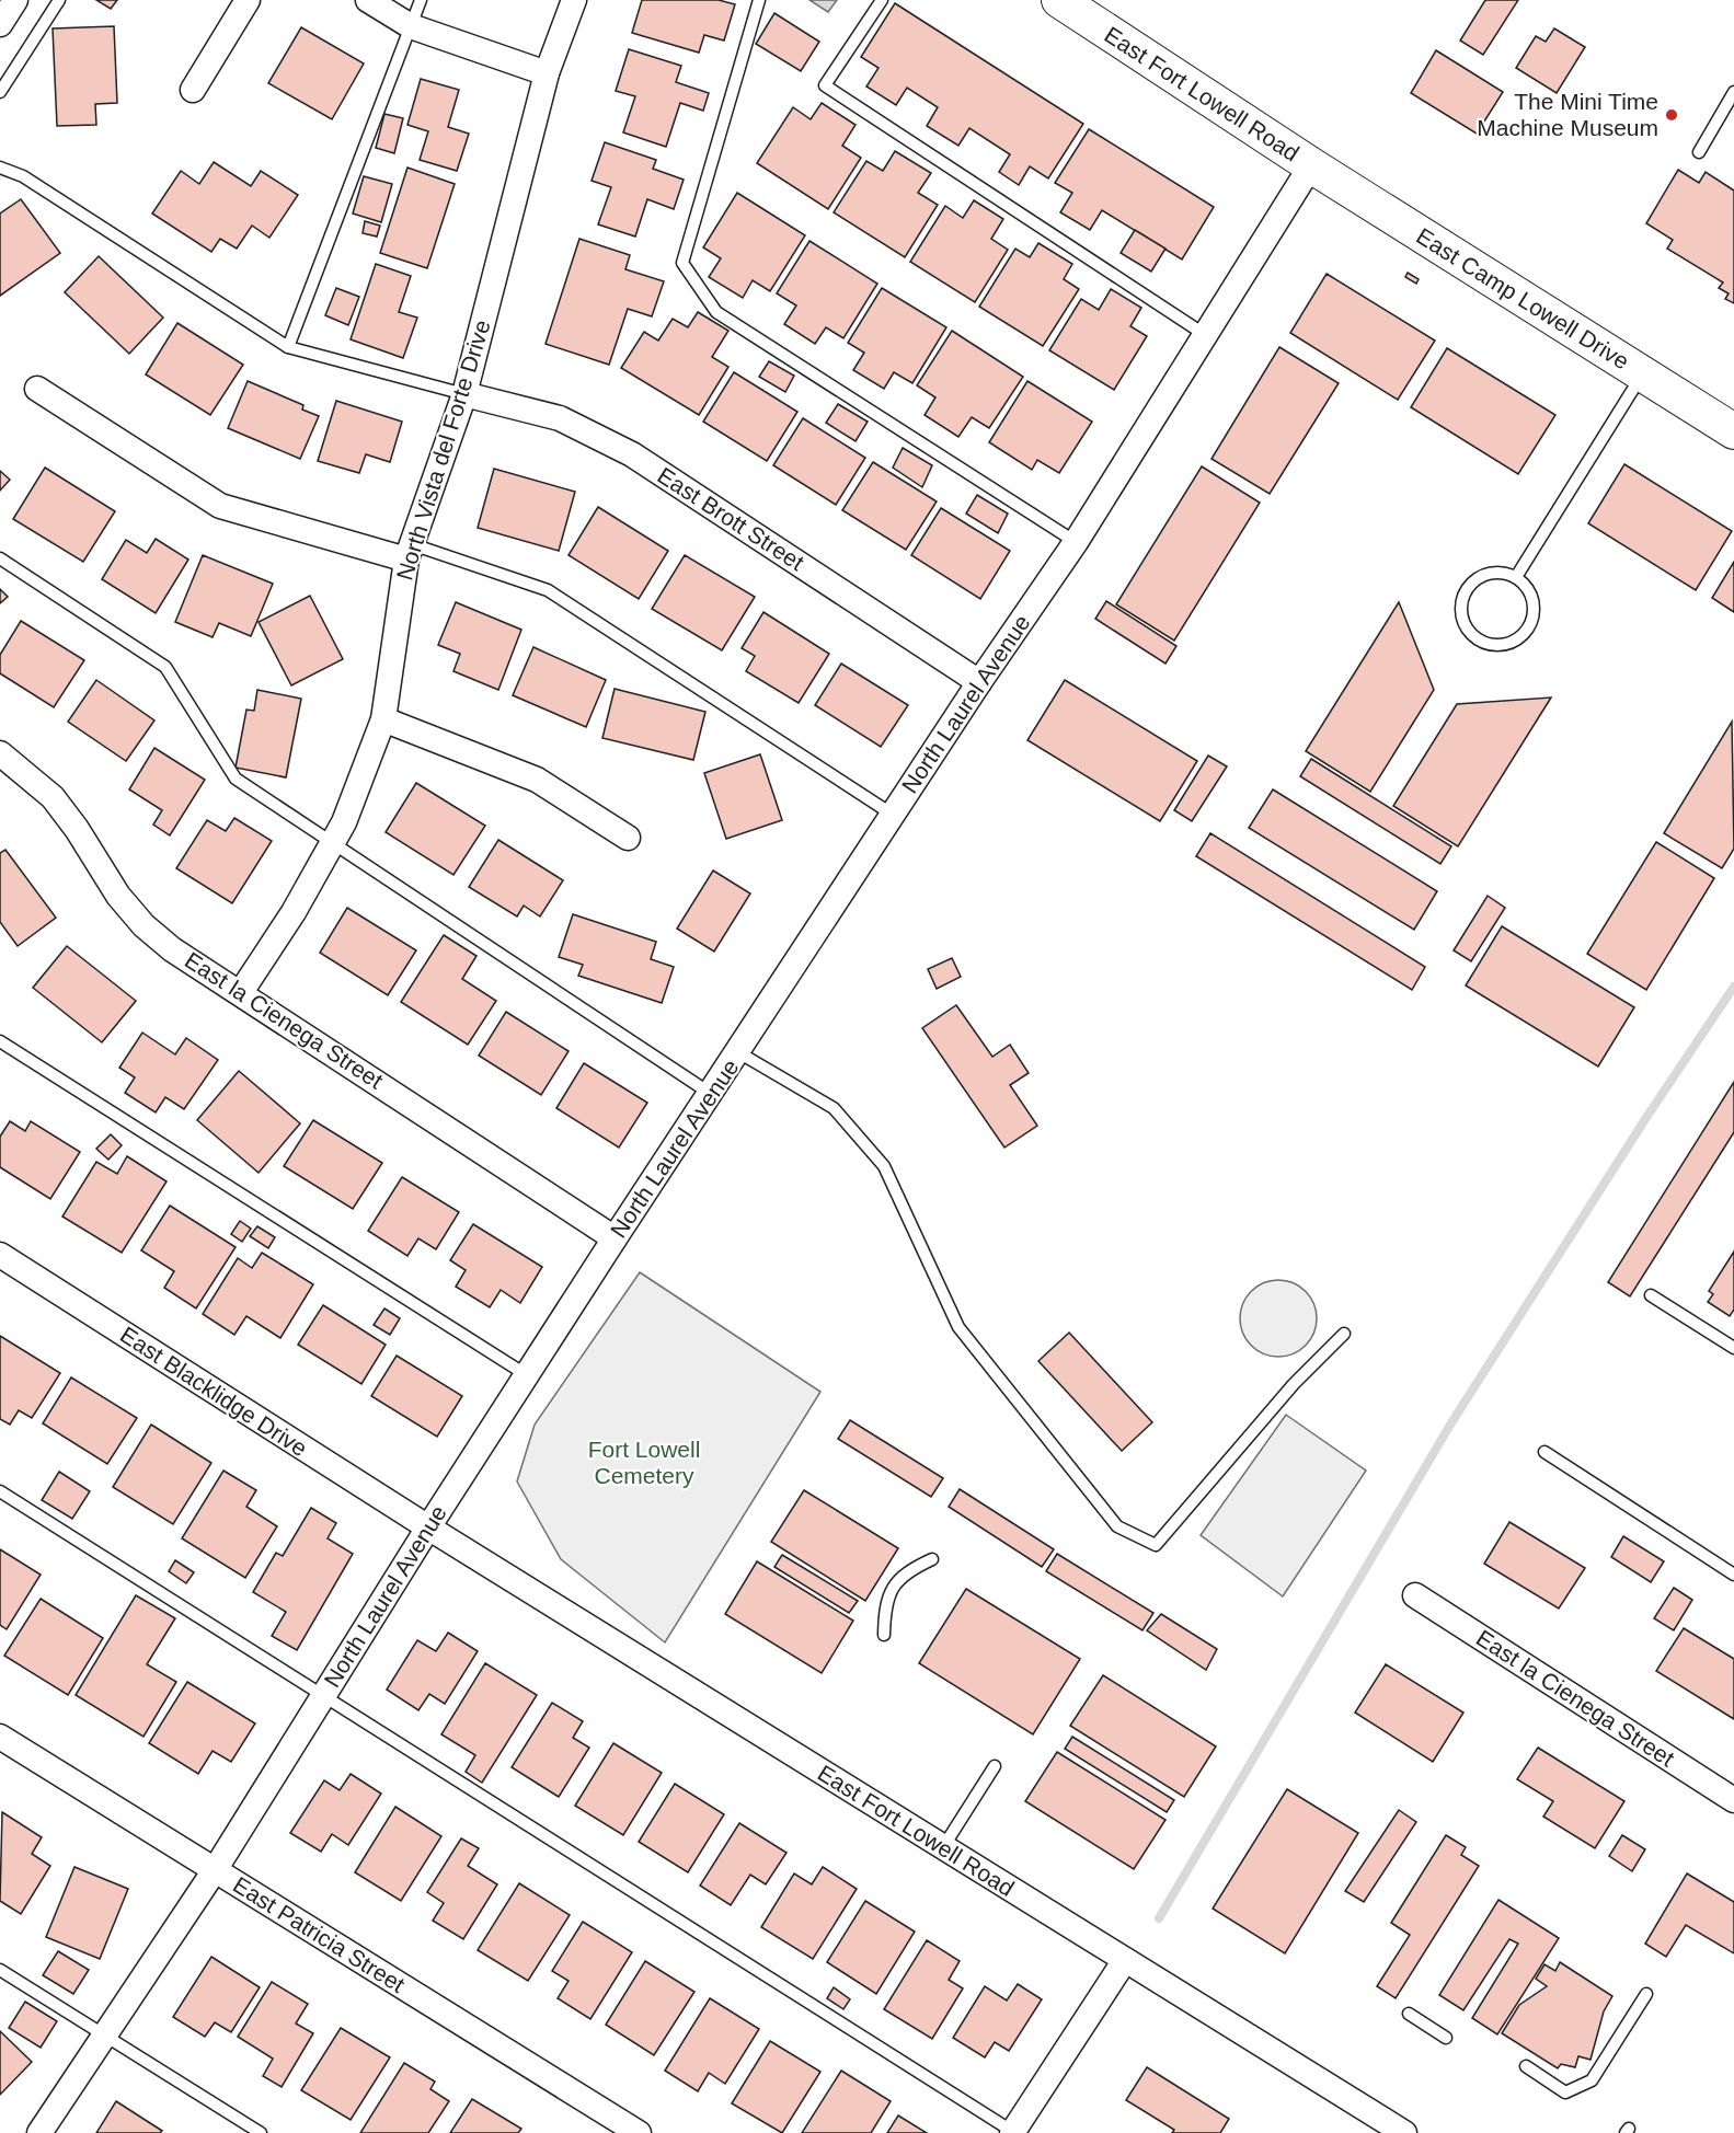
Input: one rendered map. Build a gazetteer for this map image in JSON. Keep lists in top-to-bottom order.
{
  "streets": {
    "main road": ["East Fort Lowell Road", "East Camp Lowell Drive"],
    "street": [
      "North Vista del Forte Drive",
      "East Brott Street",
      "North Laurel Avenue",
      "East la Cienega Street",
      "East Blacklidge Drive",
      "East Patricia Street"
    ]
  },
  "crossings": [
    ["East Fort Lowell Road", "East Camp Lowell Drive"],
    ["East Fort Lowell Road", "North Laurel Avenue"],
    ["East Fort Lowell Road", "East Blacklidge Drive"],
    ["East Camp Lowell Drive", "North Laurel Avenue"],
    ["North Vista del Forte Drive", "East Brott Street"],
    ["North Vista del Forte Drive", "East la Cienega Street"],
    ["East Brott Street", "North Laurel Avenue"],
    ["North Laurel Avenue", "East la Cienega Street"],
    ["North Laurel Avenue", "East Blacklidge Drive"],
    ["North Laurel Avenue", "East Patricia Street"]
  ],
  "parks": ["Fort Lowell Cemetery"],
  "places": ["The Mini Time Machine Museum"]
}
